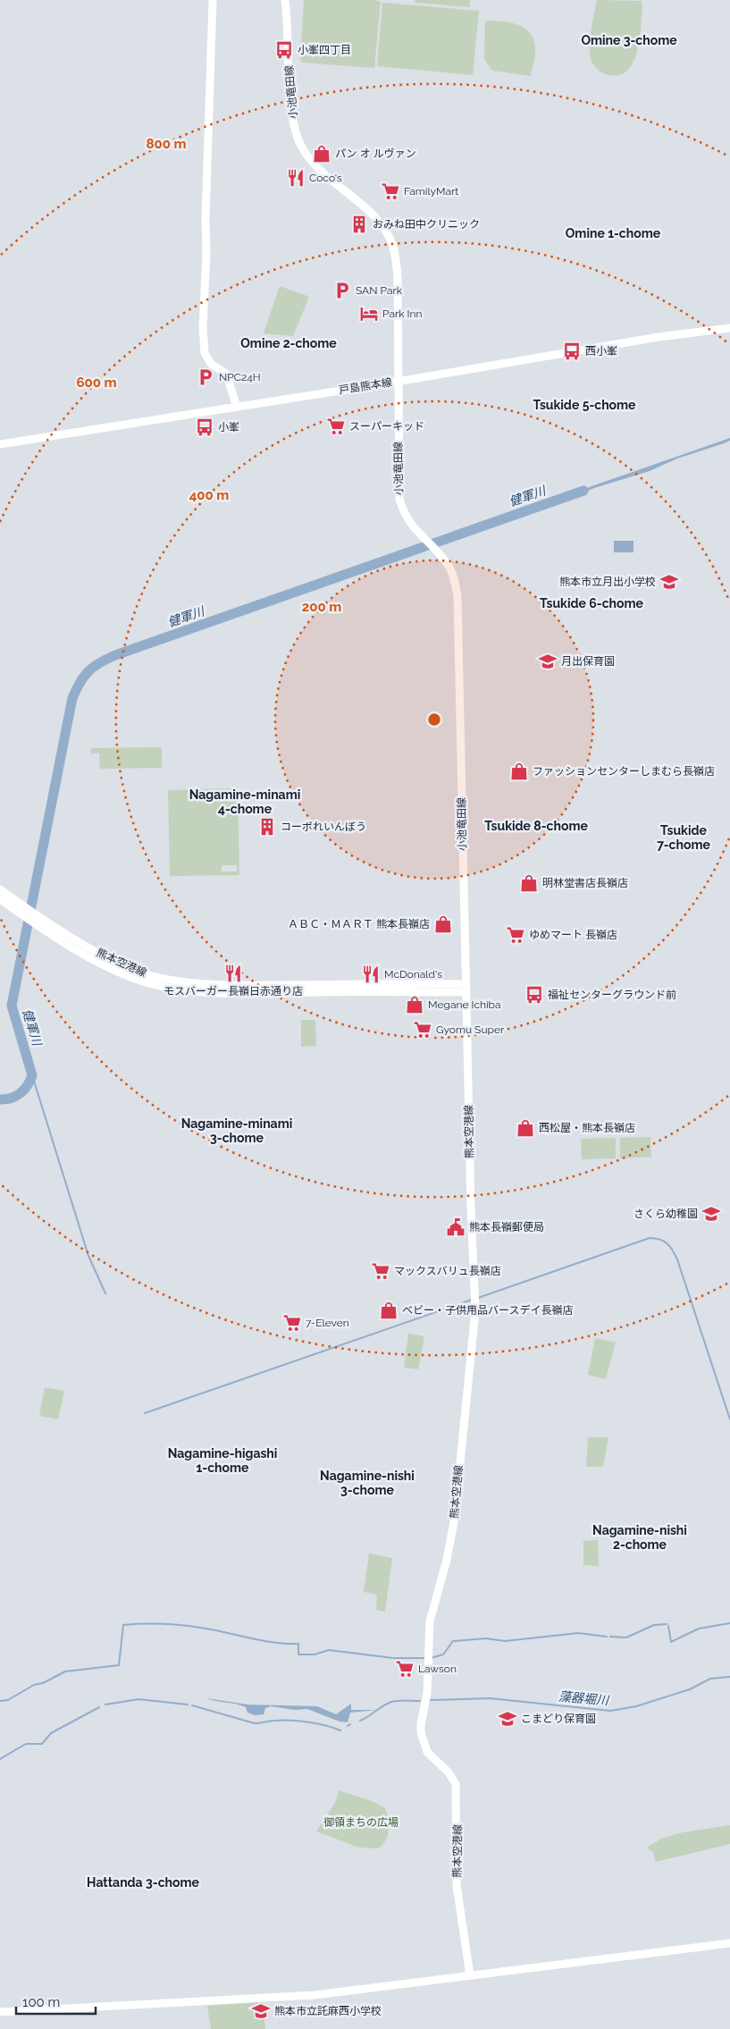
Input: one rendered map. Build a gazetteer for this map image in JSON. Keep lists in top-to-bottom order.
{
  "streets": {
    "main road": ["小池竜田線", "戸島熊本線", "熊本空港線"]
  },
  "crossings": [
    ["小池竜田線", "戸島熊本線"],
    ["小池竜田線", "熊本空港線"]
  ],
  "districts": [
    "Omine 3-chome",
    "Omine 1-chome",
    "Omine 2-chome",
    "Tsukide 5-chome",
    "Tsukide 6-chome",
    "Nagamine-minami 4-chome",
    "Tsukide 8-chome",
    "Tsukide 7-chome",
    "Nagamine-minami 3-chome",
    "Nagamine-higashi 1-chome",
    "Nagamine-nishi 3-chome",
    "Nagamine-nishi 2-chome",
    "Hattanda 3-chome"
  ],
  "water": ["健軍川", "藻器堀川"],
  "parks": ["御領まちの広場"],
  "places": {
    "bus stop": [
      "小峯四丁目",
      "西小峯",
      "小峯",
      "福祉センターグラウンド前"
    ],
    "shop": [
      "パン オ ルヴァン",
      "ファッションセンターしまむら長嶺店",
      "明林堂書店長嶺店",
      "ＡＢＣ・ＭＡＲＴ 熊本長嶺店",
      "Megane Ichiba",
      "西松屋・熊本長嶺店",
      "ベビー・子供用品バースデイ長嶺店"
    ],
    "restaurant": ["Coco's", "モスバーガー長嶺日赤通り店", "McDonald's"],
    "supermarket": [
      "FamilyMart",
      "スーパーキッド",
      "ゆめマート 長嶺店",
      "Gyomu Super",
      "マックスバリュ長嶺店",
      "7-Eleven",
      "Lawson"
    ],
    "building": ["おみね田中クリニック", "コーポれいんぼう"],
    "parking": ["SAN Park", "NPC24H"],
    "hotel": ["Park Inn"],
    "school or university": [
      "熊本市立月出小学校",
      "月出保育園",
      "さくら幼稚園",
      "こまどり保育園",
      "熊本市立託麻西小学校"
    ],
    "public building": ["熊本長嶺郵便局"]
  },
  "scale_bar": "100 m",
  "rings": [
    "800 m",
    "600 m",
    "400 m",
    "200 m"
  ]
}
